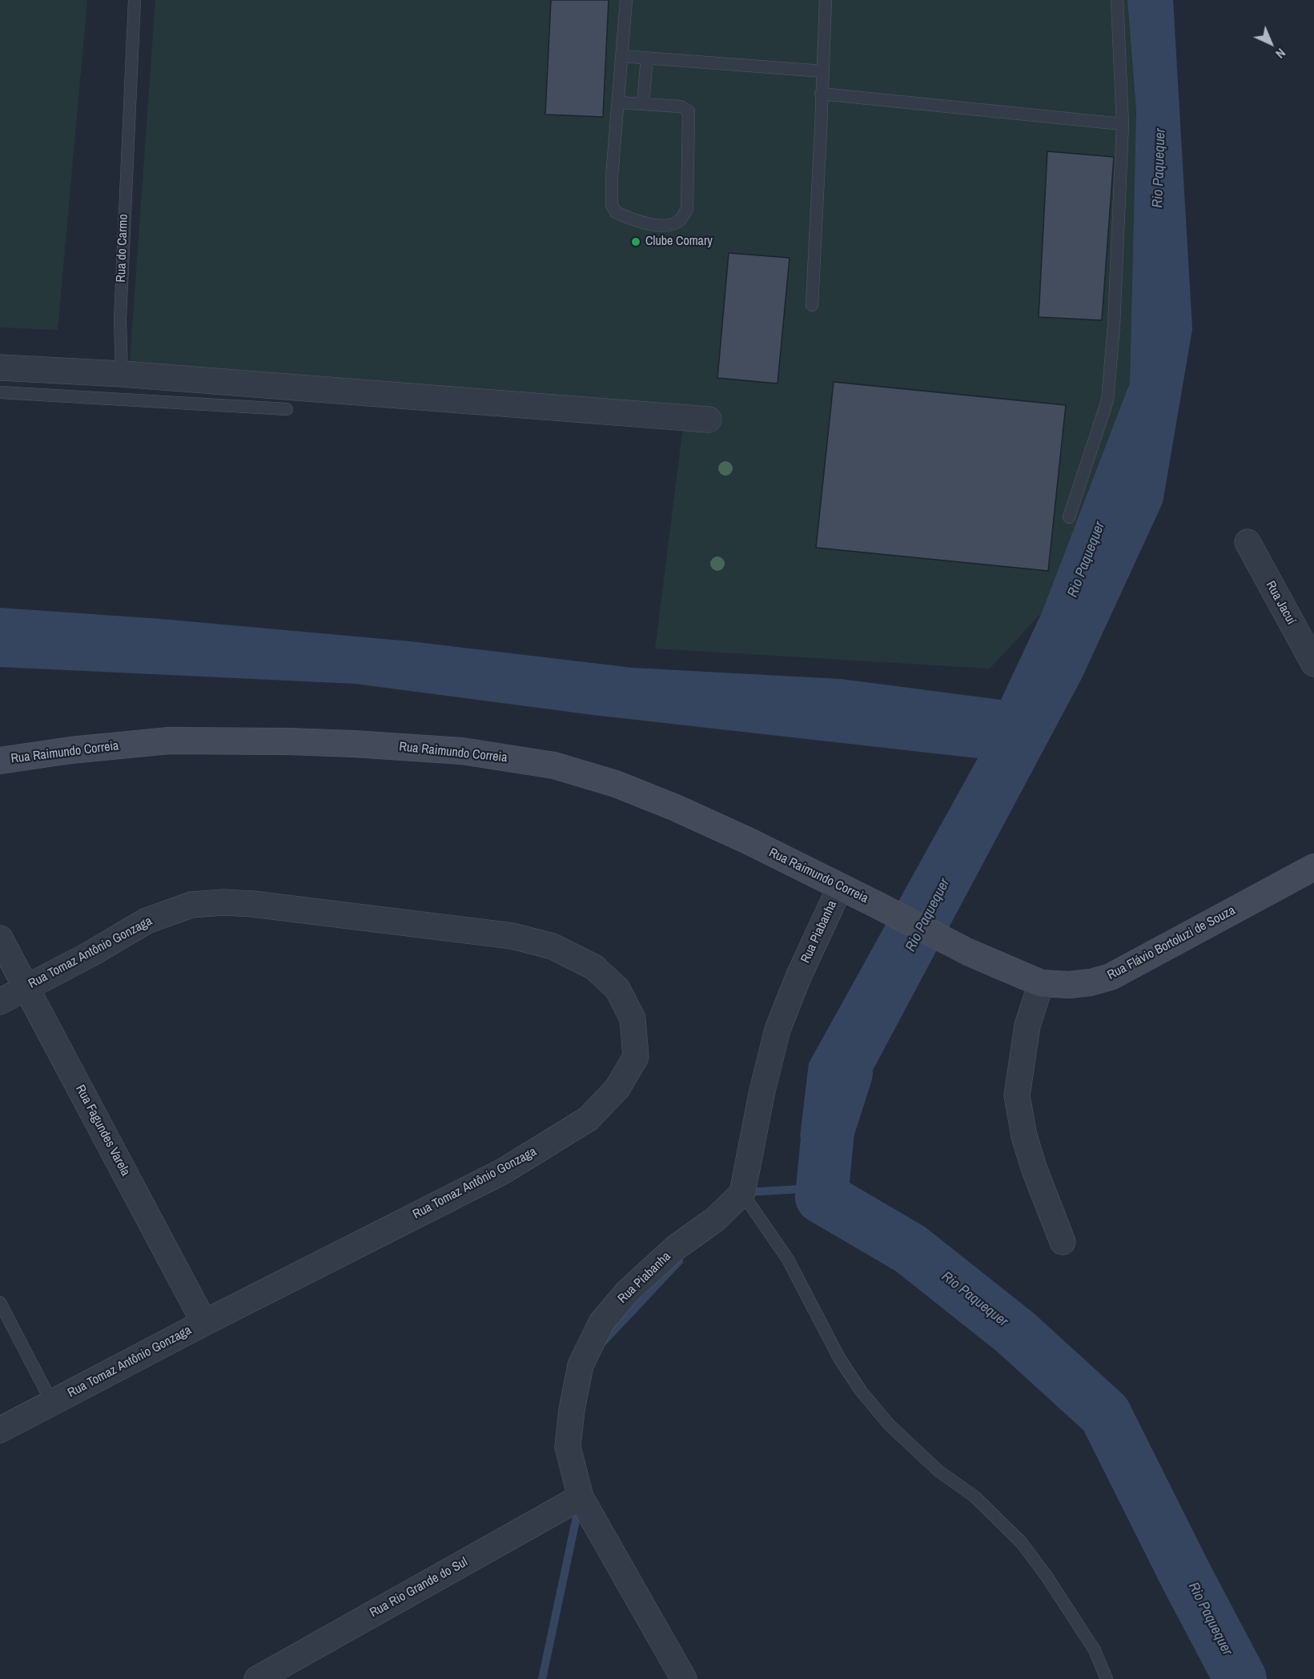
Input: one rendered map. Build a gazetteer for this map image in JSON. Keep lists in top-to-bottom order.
{
  "streets": {
    "street": [
      "Rua Jacuí",
      "Rua Raimundo Correia",
      "Rua Piabanha",
      "Rua Flávio Bortoluzi de Souza",
      "Rua Tomaz Antônio Gonzaga",
      "Rua Fagundes Varela",
      "Rua Rio Grande do Sul"
    ],
    "lane": ["Rua do Carmo"]
  },
  "crossings": [
    ["Rua Raimundo Correia", "Rua Piabanha"],
    ["Rua Raimundo Correia", "Rua Flávio Bortoluzi de Souza"],
    ["Rua Piabanha", "Rua Rio Grande do Sul"],
    ["Rua Tomaz Antônio Gonzaga", "Rua Fagundes Varela"]
  ],
  "water": ["Rio Paquequer"],
  "places": ["Clube Comary"],
  "north": "bottom right"
}
